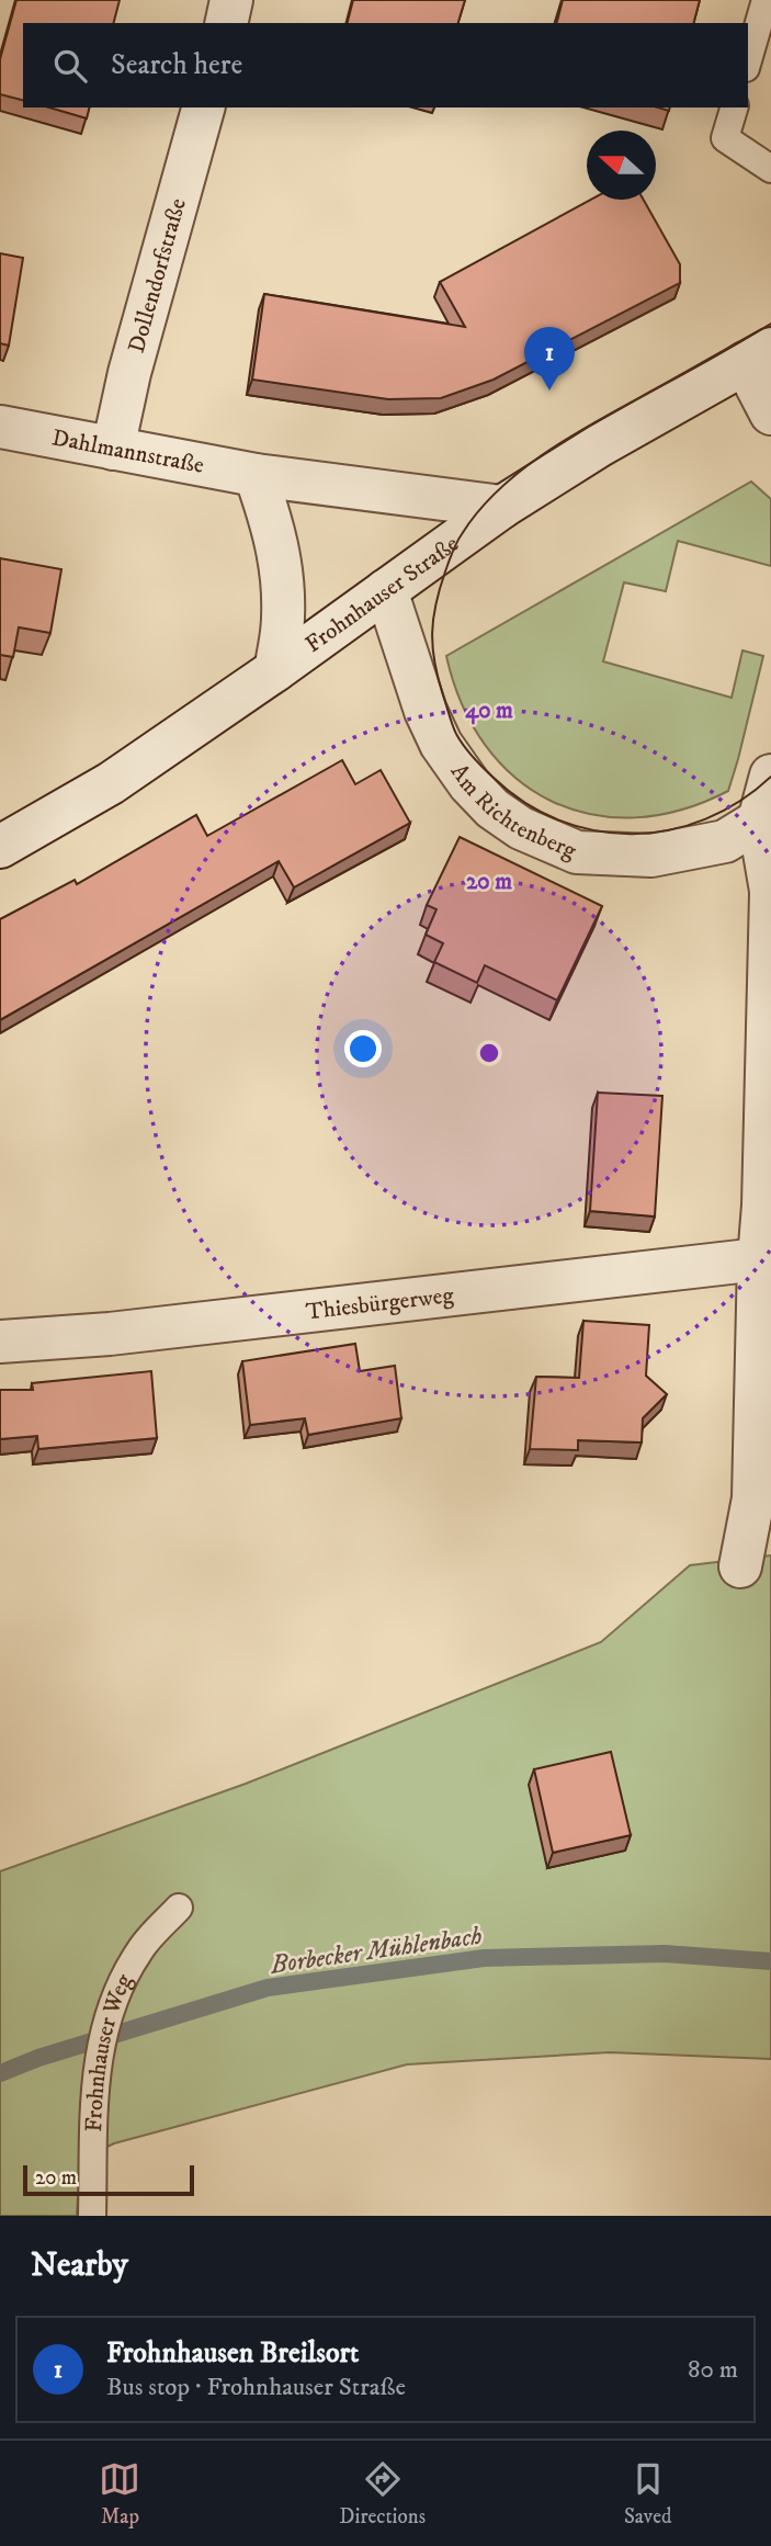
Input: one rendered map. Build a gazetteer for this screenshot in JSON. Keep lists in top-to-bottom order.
{
  "streets": {
    "street": [
      "Dollendorfstraße",
      "Dahlmannstraße",
      "Frohnhauser Straße",
      "Am Richtenberg",
      "Thiesbürgerweg"
    ],
    "lane": ["Frohnhauser Weg"]
  },
  "crossings": [
    ["Dollendorfstraße", "Dahlmannstraße"],
    ["Dahlmannstraße", "Frohnhauser Straße"],
    ["Frohnhauser Straße", "Am Richtenberg"]
  ],
  "water": ["Borbecker Mühlenbach"],
  "scale_bar": "20 m",
  "north": "left",
  "page": {
    "search": "Search here",
    "pins": "1",
    "scale": "20 m",
    "heading": "Nearby",
    "list": [
      {
        "mark": "1",
        "name": "Frohnhausen Breilsort",
        "note": "Bus stop · Frohnhauser Straße",
        "value": "80 m"
      }
    ],
    "nav": ["Map", "Directions", "Saved"]
  },
  "rings": ["40 m", "20 m"]
}
